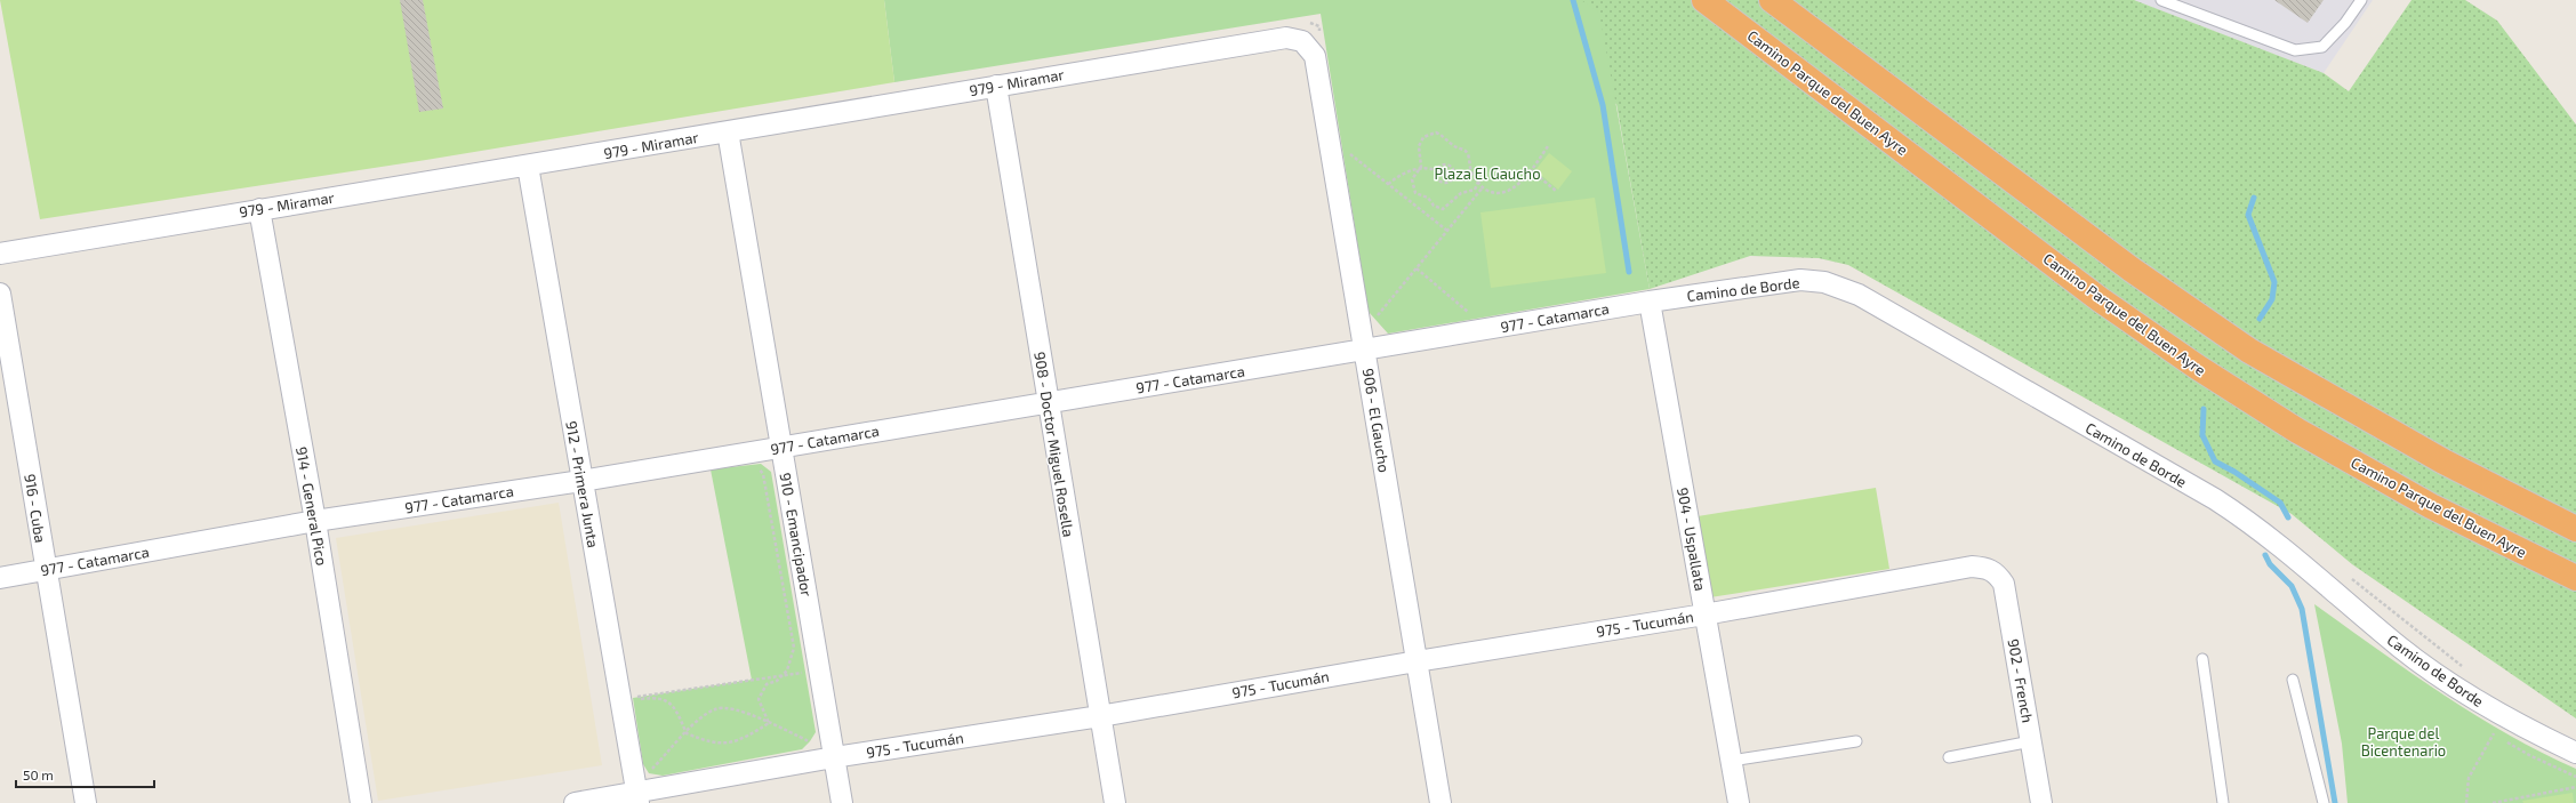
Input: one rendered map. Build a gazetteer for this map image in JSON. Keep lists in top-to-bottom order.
{
  "streets": {
    "highway": ["Camino Parque del Buen Ayre"],
    "street": [
      "979 - Miramar",
      "Camino de Borde",
      "977 - Catamarca",
      "906 - El Gaucho",
      "908 - Doctor Miguel Rosella",
      "912 - Primera Junta",
      "914 - General Pico",
      "916 - Cuba",
      "910 - Emancipador",
      "904 - Uspallata",
      "975 - Tucumán",
      "902 - French"
    ]
  },
  "crossings": [
    ["979 - Miramar", "906 - El Gaucho"],
    ["979 - Miramar", "908 - Doctor Miguel Rosella"],
    ["979 - Miramar", "912 - Primera Junta"],
    ["979 - Miramar", "914 - General Pico"],
    ["979 - Miramar", "910 - Emancipador"],
    ["Camino de Borde", "977 - Catamarca"],
    ["Camino de Borde", "904 - Uspallata"],
    ["977 - Catamarca", "906 - El Gaucho"],
    ["977 - Catamarca", "908 - Doctor Miguel Rosella"],
    ["977 - Catamarca", "912 - Primera Junta"],
    ["977 - Catamarca", "914 - General Pico"],
    ["977 - Catamarca", "916 - Cuba"],
    ["977 - Catamarca", "910 - Emancipador"],
    ["977 - Catamarca", "904 - Uspallata"],
    ["906 - El Gaucho", "975 - Tucumán"],
    ["908 - Doctor Miguel Rosella", "975 - Tucumán"],
    ["912 - Primera Junta", "975 - Tucumán"],
    ["910 - Emancipador", "975 - Tucumán"],
    ["904 - Uspallata", "975 - Tucumán"],
    ["975 - Tucumán", "902 - French"]
  ],
  "parks": ["Plaza El Gaucho", "Parque del Bicentenario"],
  "scale_bar": "50 m"
}
